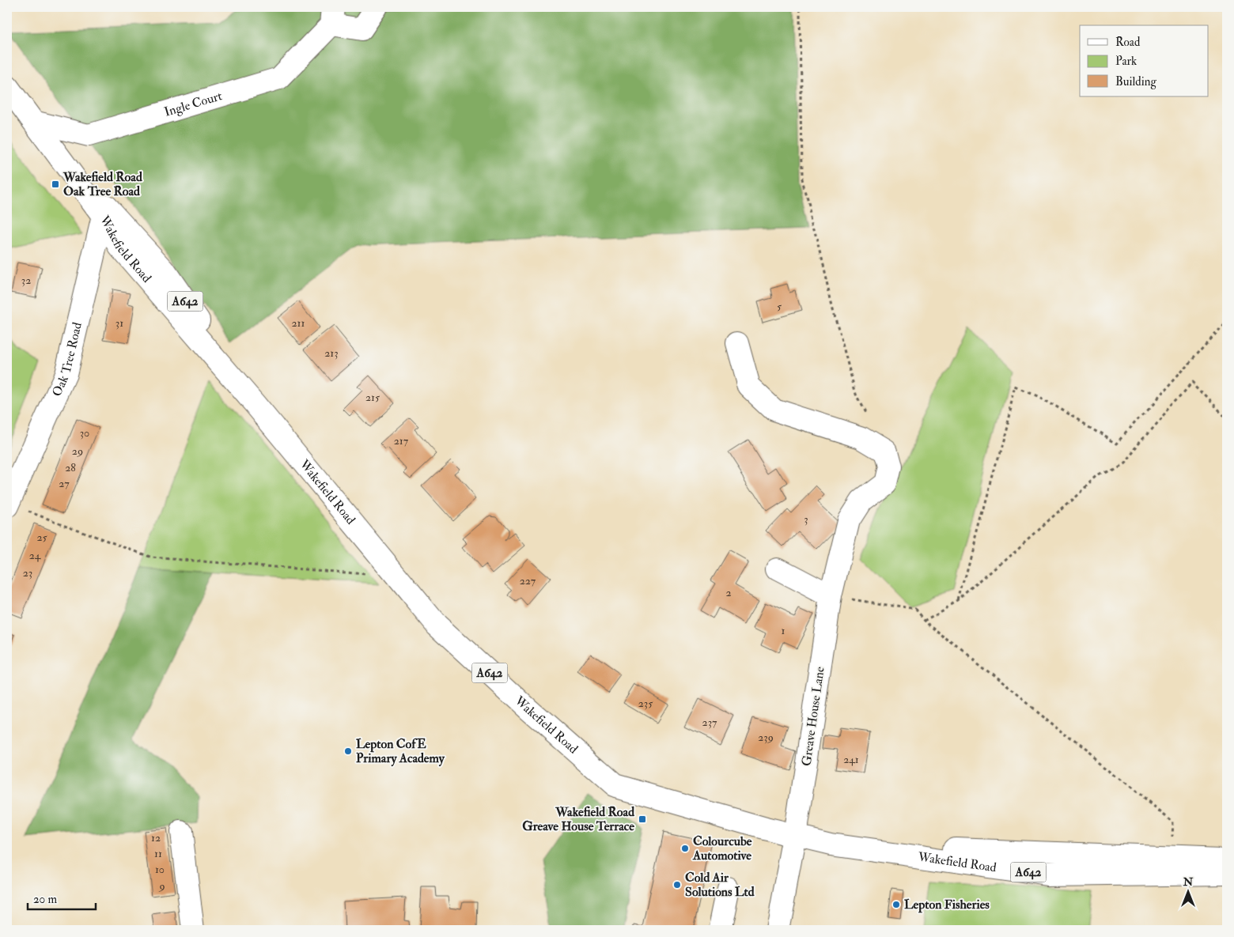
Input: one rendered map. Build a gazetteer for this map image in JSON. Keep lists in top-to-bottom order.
{
  "streets": {
    "main road": [
      "Ingle Court",
      "Wakefield Road",
      "A642",
      "Oak Tree Road",
      "Greave House Lane"
    ]
  },
  "crossings": [
    ["Ingle Court", "Wakefield Road"],
    ["Wakefield Road", "Oak Tree Road"],
    ["Wakefield Road", "Greave House Lane"]
  ],
  "places": {
    "transit": ["Wakefield Road Oak Tree Road", "Wakefield Road Greave House Terrace"],
    "other": [
      "Lepton CofE Primary Academy",
      "Colourcube Automotive",
      "Cold Air Solutions Ltd",
      "Lepton Fisheries"
    ]
  },
  "house_numbers": [
    "32",
    "5",
    "31",
    "211",
    "213",
    "215",
    "30",
    "217",
    "29",
    "28",
    "27",
    "3",
    "25",
    "24",
    "23",
    "227",
    "2",
    "1",
    "235",
    "237",
    "239",
    "241",
    "12",
    "11",
    "10",
    "9"
  ],
  "legend": ["Road", "Park", "Building"],
  "scale_bar": "20 m",
  "north": "top"
}
